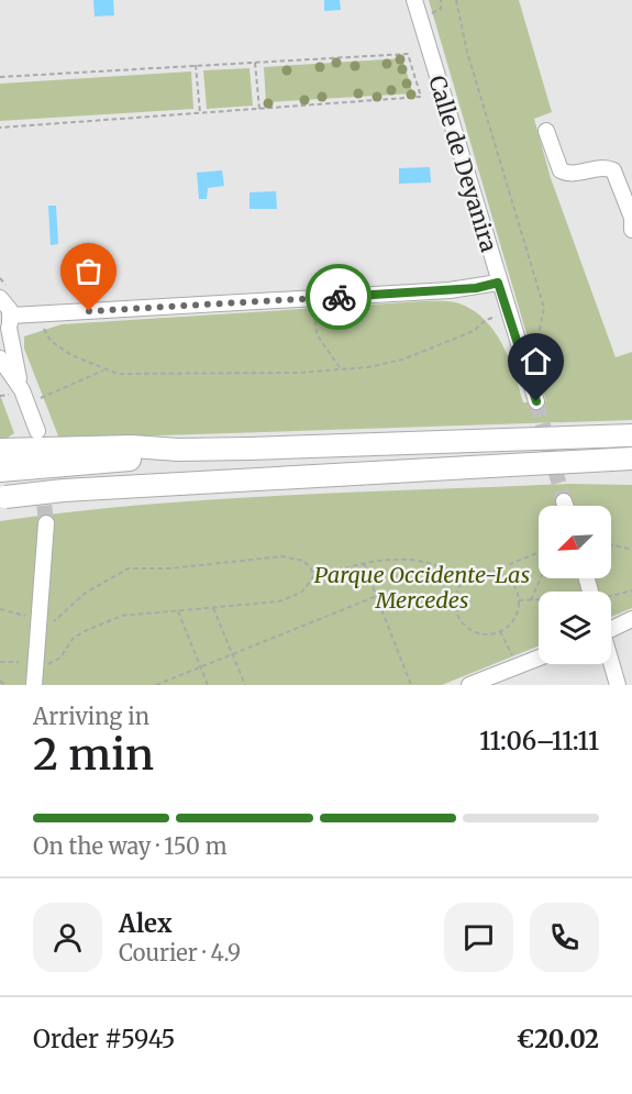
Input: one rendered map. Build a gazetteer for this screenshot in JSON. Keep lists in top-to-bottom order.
{
  "streets": {
    "street": ["Calle de Deyanira"]
  },
  "parks": ["Parque Occidente-Las Mercedes"],
  "north": "bottom left",
  "page": {
    "heading": ["2 min", "Arriving in", "11:06–11:11"],
    "panel": [
      "Alex",
      "Courier · 4.9",
      "Order #5945",
      "€20.02"
    ],
    "bar": "On the way · 150 m"
  }
}
